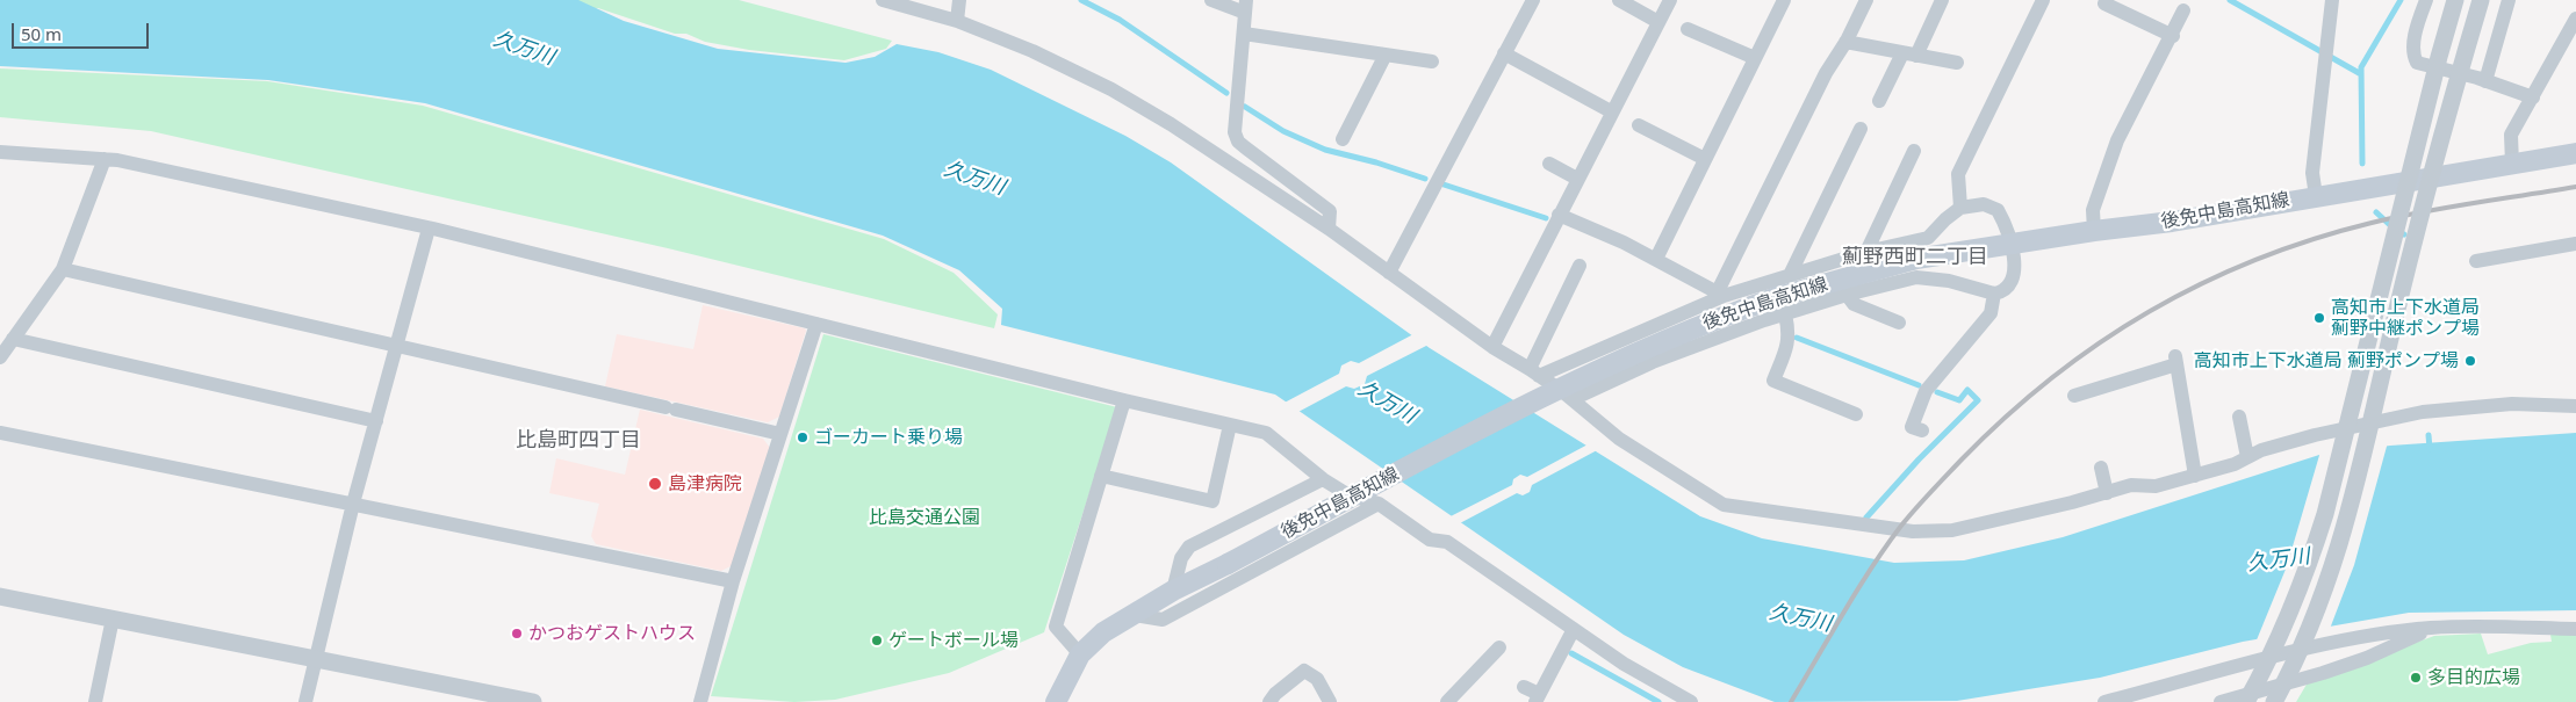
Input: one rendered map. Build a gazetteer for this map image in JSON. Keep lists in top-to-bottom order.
{
  "streets": {
    "main road": ["後免中島高知線"]
  },
  "districts": ["薊野西町二丁目", "比島町四丁目"],
  "water": ["久万川"],
  "parks": ["比島交通公園"],
  "places": [
    "高知市上下水道局 薊野中継ポンプ場",
    "高知市上下水道局 薊野ポンプ場",
    "ゴーカート乗り場",
    "島津病院",
    "かつおゲストハウス",
    "ゲートボール場",
    "多目的広場"
  ],
  "scale_bar": "50 m"
}
